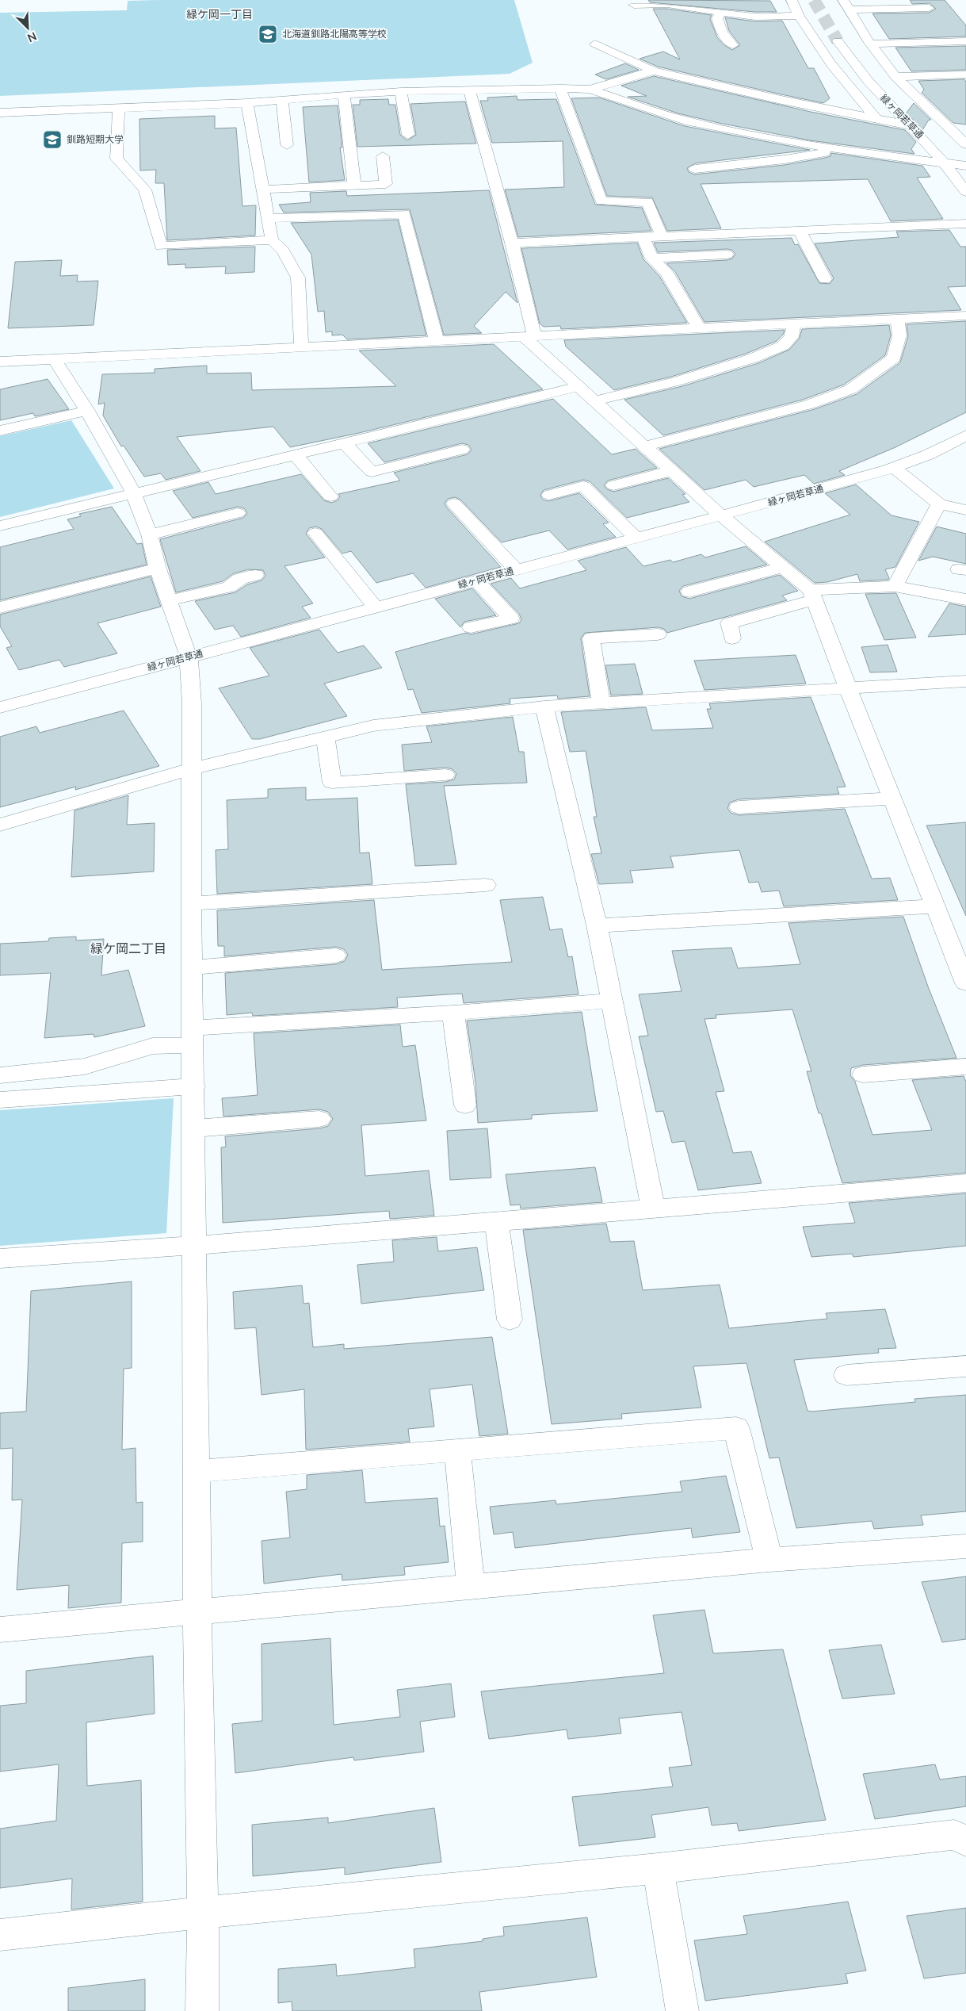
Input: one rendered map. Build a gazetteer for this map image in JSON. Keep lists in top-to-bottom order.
{
  "streets": {
    "street": ["緑ヶ岡若草通"]
  },
  "districts": ["緑ケ岡一丁目", "緑ケ岡二丁目"],
  "places": {
    "school or university": ["北海道釧路北陽高等学校", "釧路短期大学"]
  },
  "north": "bottom right"
}
